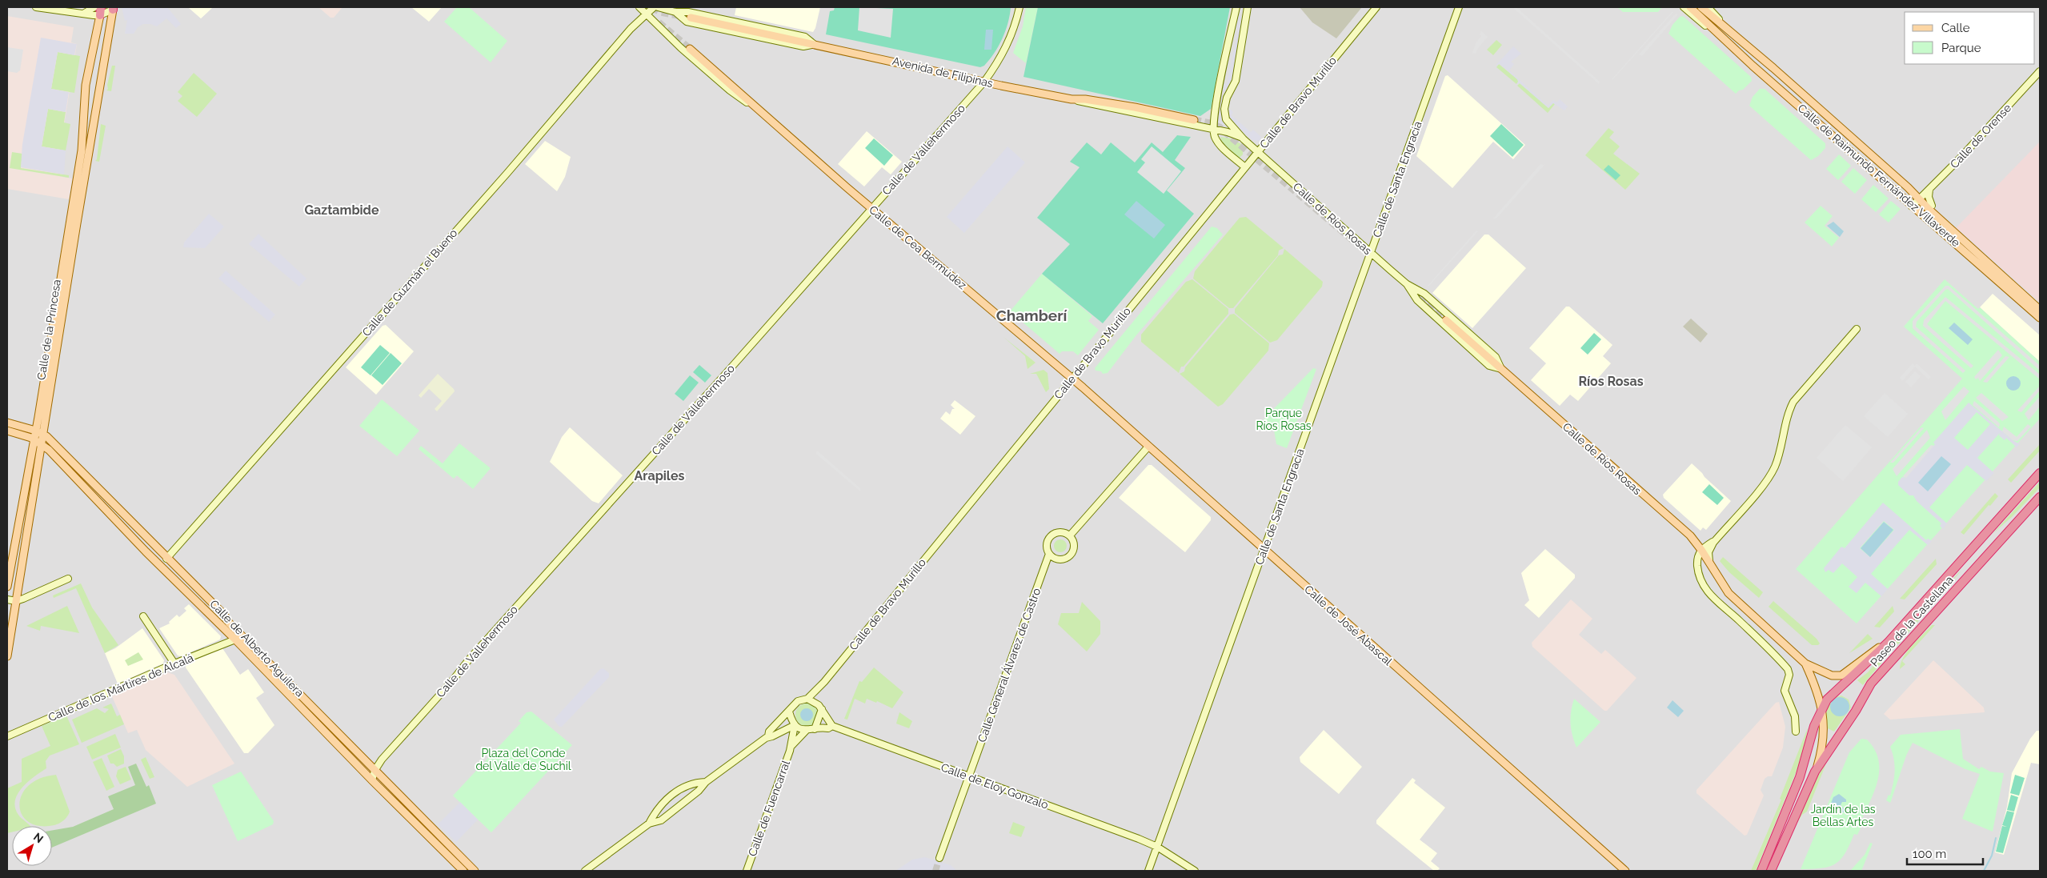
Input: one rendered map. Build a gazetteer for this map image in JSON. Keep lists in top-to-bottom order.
{
  "streets": {
    "highway": ["Paseo de la Castellana"],
    "main road": [
      "Avenida de Filipinas",
      "Calle de Raimundo Fernández Villaverde",
      "Calle de Ríos Rosas",
      "Calle de Cea Bermúdez",
      "Calle de la Princesa",
      "Calle de José Abascal",
      "Calle de Alberto Aguilera"
    ],
    "street": [
      "Calle de Bravo Murillo",
      "Calle de Orense",
      "Calle de Vallehermoso",
      "Calle de Santa Engracia",
      "Calle de Guzmán el Bueno",
      "Calle General Álvarez de Castro",
      "Calle de los Mártires de Alcalá",
      "Calle de Eloy Gonzalo",
      "Calle de Fuencarral"
    ]
  },
  "crossings": [
    ["Avenida de Filipinas", "Calle de Vallehermoso"],
    ["Avenida de Filipinas", "Calle de Ríos Rosas"],
    ["Calle de Bravo Murillo", "Calle de Ríos Rosas"],
    ["Calle de Bravo Murillo", "Calle de Cea Bermúdez"],
    ["Calle de Bravo Murillo", "Calle de José Abascal"],
    ["Calle de Bravo Murillo", "Calle de Fuencarral"],
    ["Calle de Orense", "Calle de Raimundo Fernández Villaverde"],
    ["Calle de Vallehermoso", "Calle de Cea Bermúdez"],
    ["Calle de Vallehermoso", "Calle de Alberto Aguilera"],
    ["Calle de Santa Engracia", "Calle de Ríos Rosas"],
    ["Calle de Santa Engracia", "Calle de José Abascal"],
    ["Calle de Santa Engracia", "Calle de Eloy Gonzalo"],
    ["Calle de Ríos Rosas", "Paseo de la Castellana"],
    ["Calle de Cea Bermúdez", "Calle de Guzmán el Bueno"],
    ["Calle de Cea Bermúdez", "Calle de José Abascal"],
    ["Calle de Guzmán el Bueno", "Calle de Alberto Aguilera"],
    ["Calle de la Princesa", "Calle de Alberto Aguilera"],
    ["Calle de Alberto Aguilera", "Calle de los Mártires de Alcalá"],
    ["Calle General Álvarez de Castro", "Calle de Eloy Gonzalo"]
  ],
  "districts": [
    "Gaztambide",
    "Chamberí",
    "Ríos Rosas",
    "Arapiles"
  ],
  "parks": ["Parque Ríos Rosas", "Plaza del Conde del Valle de Suchil", "Jardín de las Bellas Artes"],
  "legend": ["Calle", "Parque"],
  "scale_bar": "100 m",
  "north": "top right"
}
